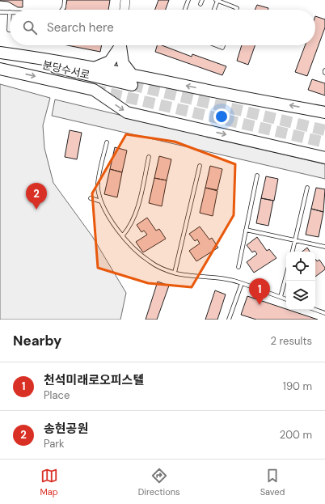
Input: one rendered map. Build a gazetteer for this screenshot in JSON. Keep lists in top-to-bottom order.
{
  "streets": {
    "highway": ["분당수서로"]
  },
  "page": {
    "search": "Search here",
    "pins": ["2", "1"],
    "heading": ["Nearby", "2 results"],
    "list": [
      {
        "mark": "1",
        "name": "천석미래로오피스텔",
        "note": "Place",
        "value": "190 m"
      },
      {
        "mark": "2",
        "name": "송현공원",
        "note": "Park",
        "value": "200 m"
      }
    ],
    "nav": ["Map", "Directions", "Saved"]
  }
}
